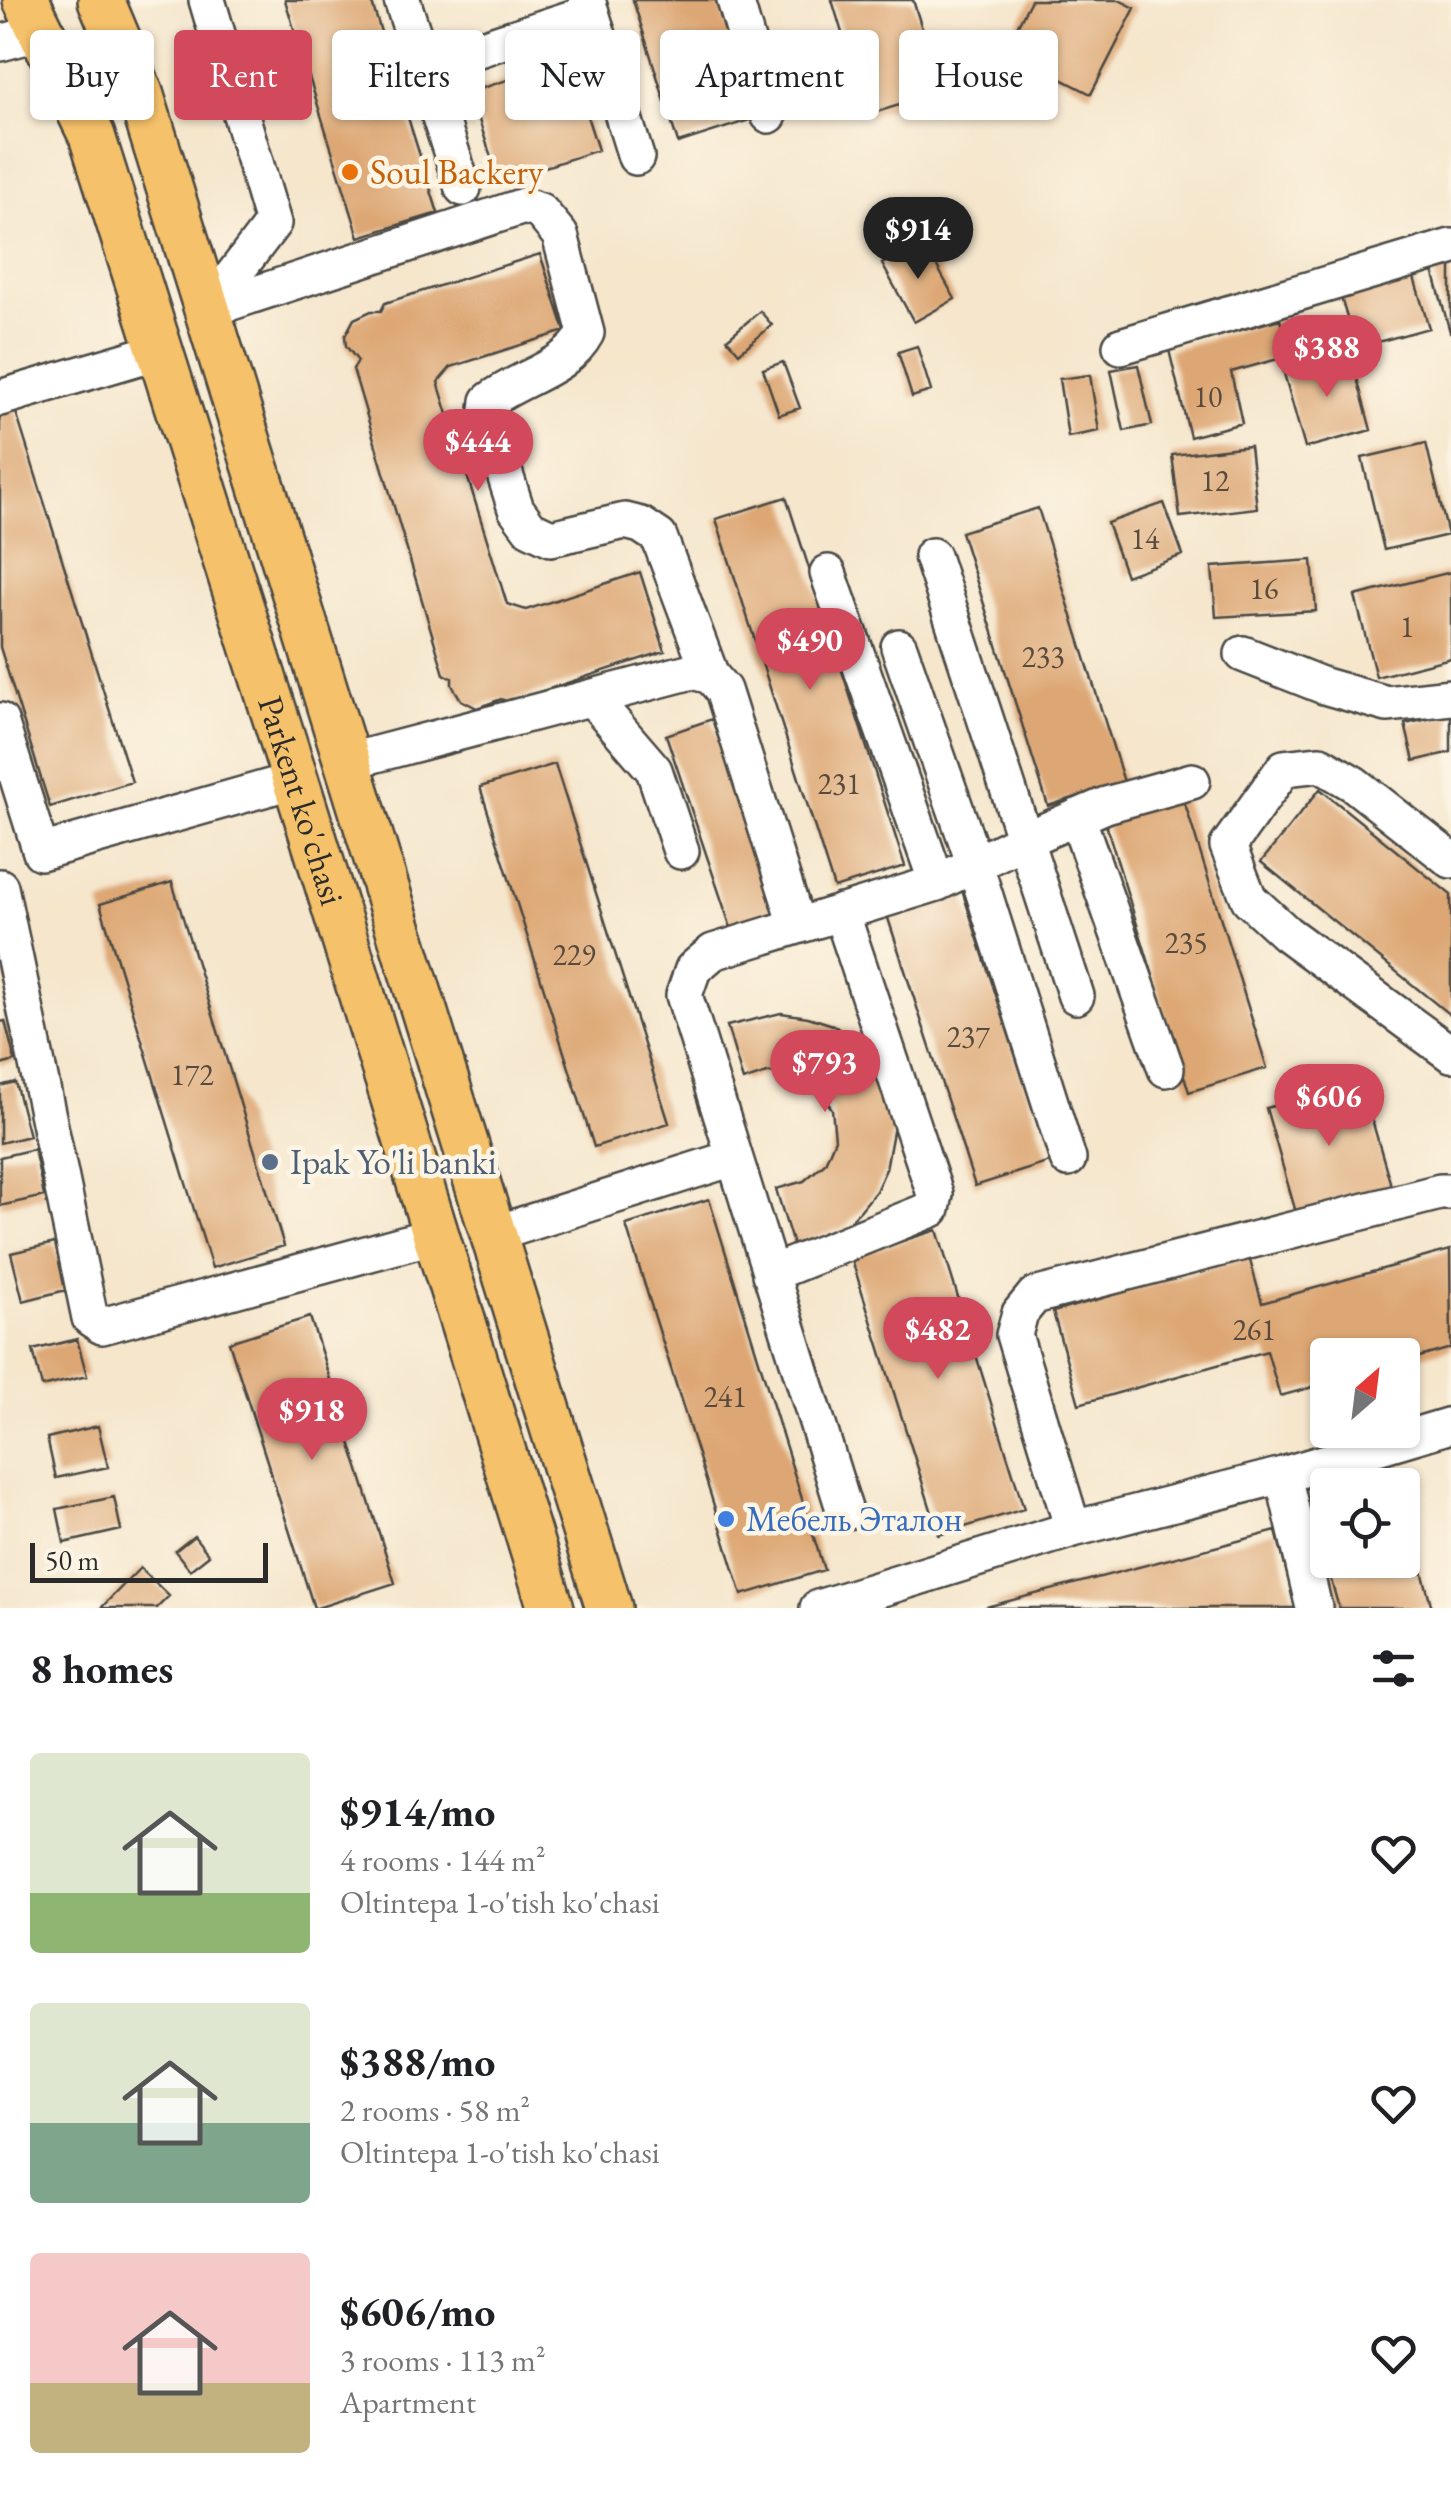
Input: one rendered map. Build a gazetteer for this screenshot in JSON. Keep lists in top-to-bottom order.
{
  "streets": {
    "main road": ["Parkent ko'chasi"]
  },
  "places": ["Soul Backery", "Ipak Yo'li banki", "Мебель Эталон"],
  "house_numbers": [
    "10",
    "12",
    "14",
    "16",
    "1",
    "233",
    "231",
    "235",
    "229",
    "237",
    "172",
    "261",
    "241"
  ],
  "scale_bar": "50 m",
  "north": "top right",
  "page": {
    "chip": [
      "Buy",
      "Rent",
      "Filters",
      "New",
      "Apartment",
      "House"
    ],
    "price": [
      "$914",
      "$388",
      "$444",
      "$490",
      "$793",
      "$606",
      "$482",
      "$918"
    ],
    "scale": "50 m",
    "heading": "8 homes",
    "list": [
      {
        "name": "$914/mo",
        "note": "4 rooms · 144 m² · Oltintepa 1-o'tish ko'chasi"
      },
      {
        "name": "$388/mo",
        "note": "2 rooms · 58 m² · Oltintepa 1-o'tish ko'chasi"
      },
      {
        "name": "$606/mo",
        "note": "3 rooms · 113 m² · Apartment"
      }
    ]
  }
}
